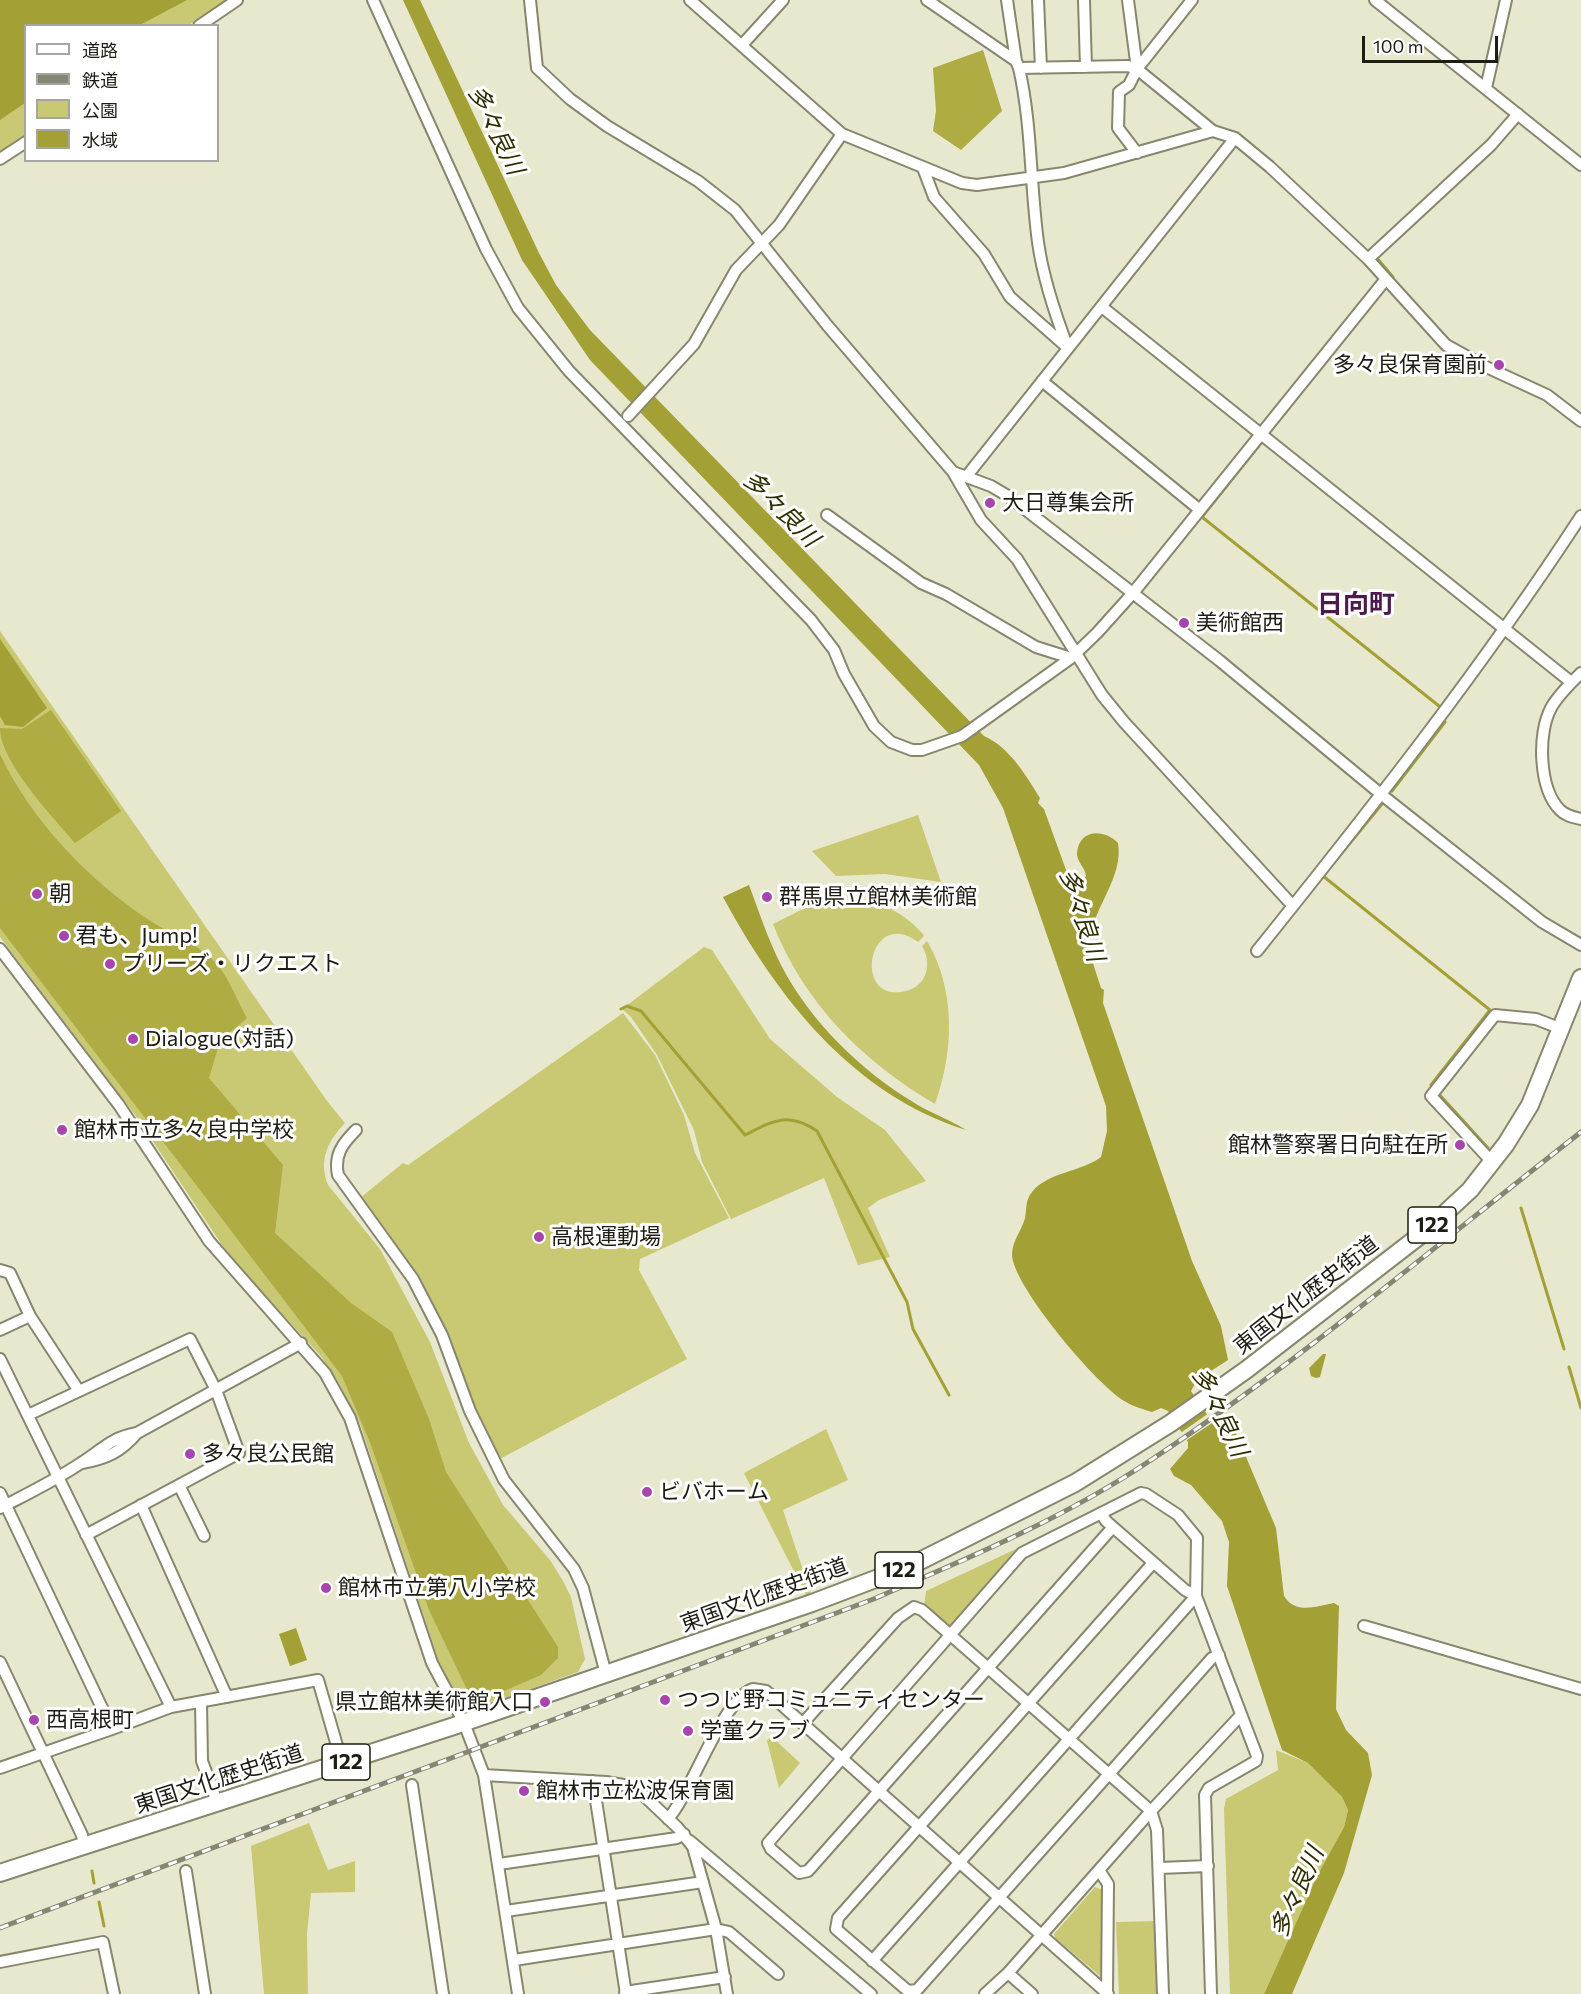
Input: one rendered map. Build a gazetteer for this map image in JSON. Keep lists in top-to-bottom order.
{
  "streets": {
    "highway": ["122", "東国文化歴史街道"]
  },
  "districts": ["日向町"],
  "water": ["多々良川"],
  "places": [
    "多々良保育園前",
    "大日尊集会所",
    "美術館西",
    "朝",
    "群馬県立館林美術館",
    "君も、Jump!",
    "プリーズ・リクエスト",
    "Dialogue(対話)",
    "館林市立多々良中学校",
    "館林警察署日向駐在所",
    "高根運動場",
    "多々良公民館",
    "ビバホーム",
    "館林市立第八小学校",
    "つつじ野コミュニティセンター",
    "県立館林美術館入口",
    "西高根町",
    "学童クラブ",
    "館林市立松波保育園"
  ],
  "legend": [
    "道路",
    "鉄道",
    "公園",
    "水域"
  ],
  "scale_bar": "100 m"
}
